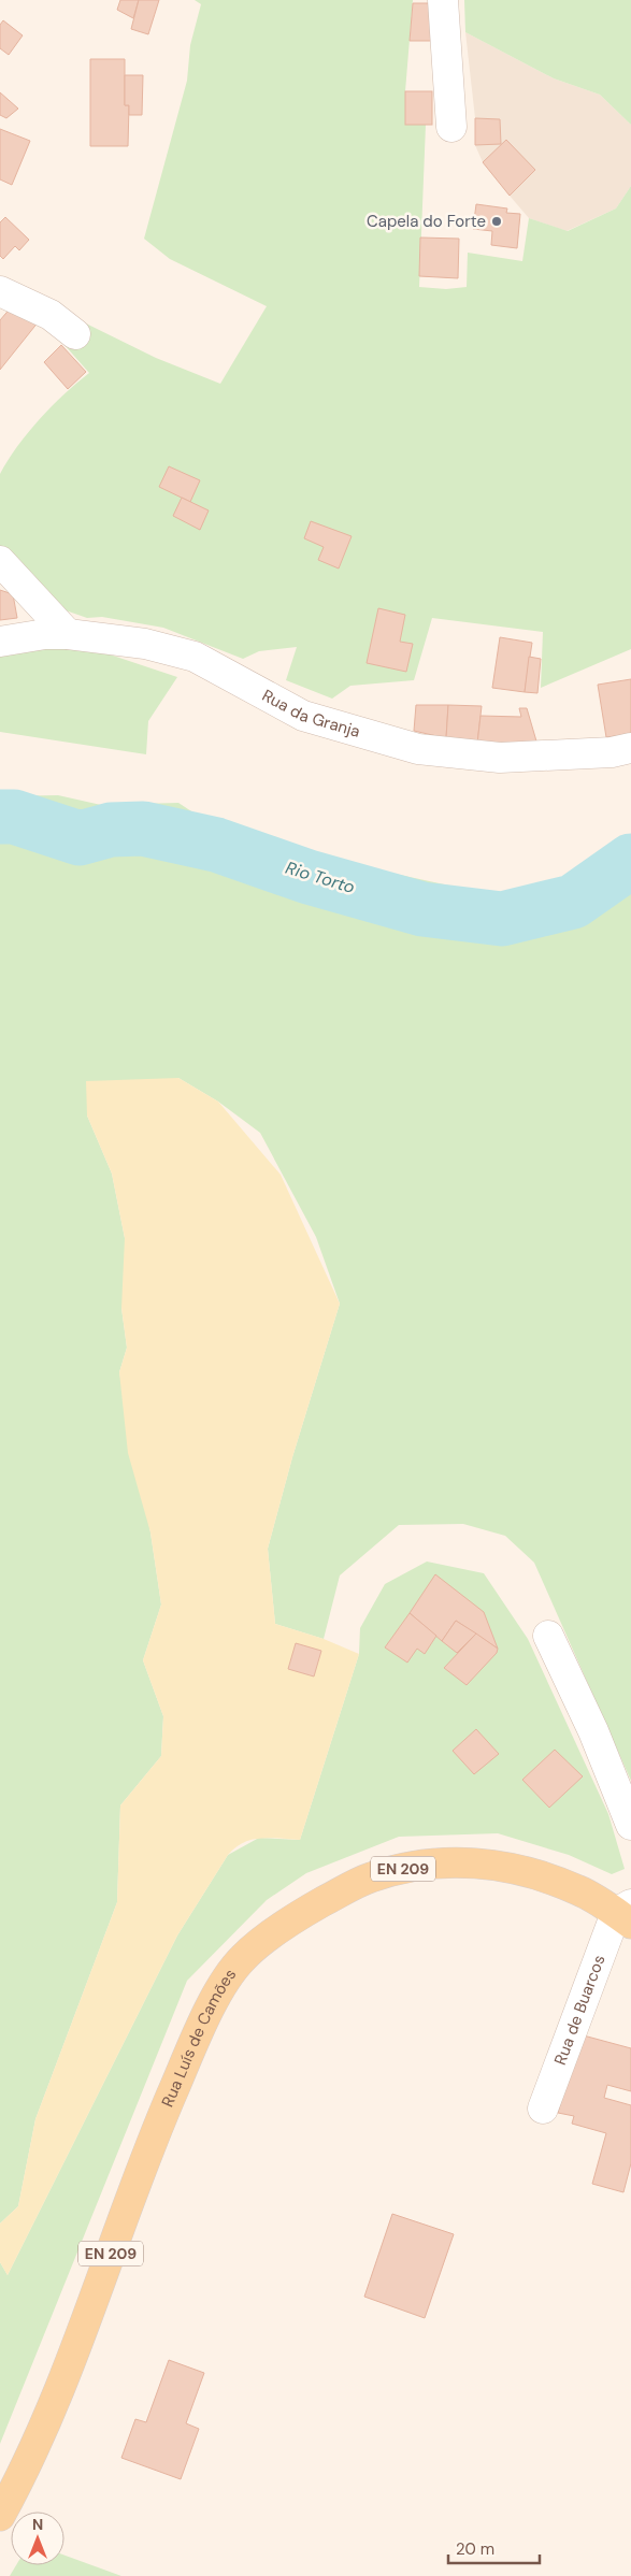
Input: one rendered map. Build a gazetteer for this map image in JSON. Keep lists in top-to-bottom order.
{
  "streets": {
    "main road": ["EN 209", "Rua Luís de Camões"],
    "street": ["Rua da Granja", "Rua de Buarcos"]
  },
  "crossings": [
    ["Rua de Buarcos", "Rua Luís de Camões"]
  ],
  "water": ["Rio Torto"],
  "places": ["Capela do Forte"],
  "scale_bar": "20 m",
  "north": "top"
}
